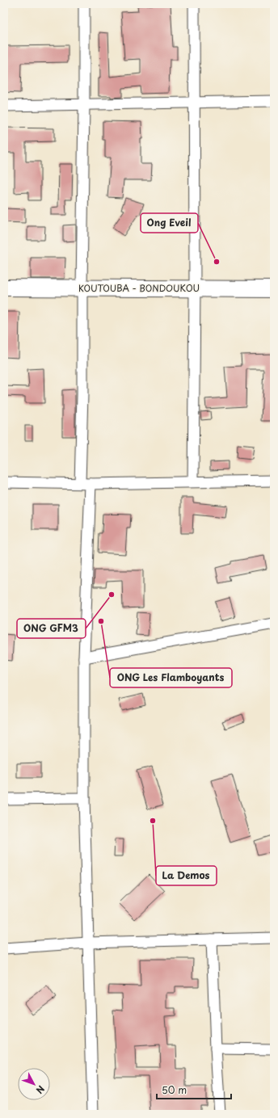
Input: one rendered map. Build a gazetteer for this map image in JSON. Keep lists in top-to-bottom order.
{
  "streets": {
    "main road": ["KOUTOUBA - BONDOUKOU"]
  },
  "places": [
    "Ong Eveil",
    "ONG GFM3",
    "ONG Les Flamboyants",
    "La Demos"
  ],
  "scale_bar": "50 m",
  "north": "bottom right"
}
